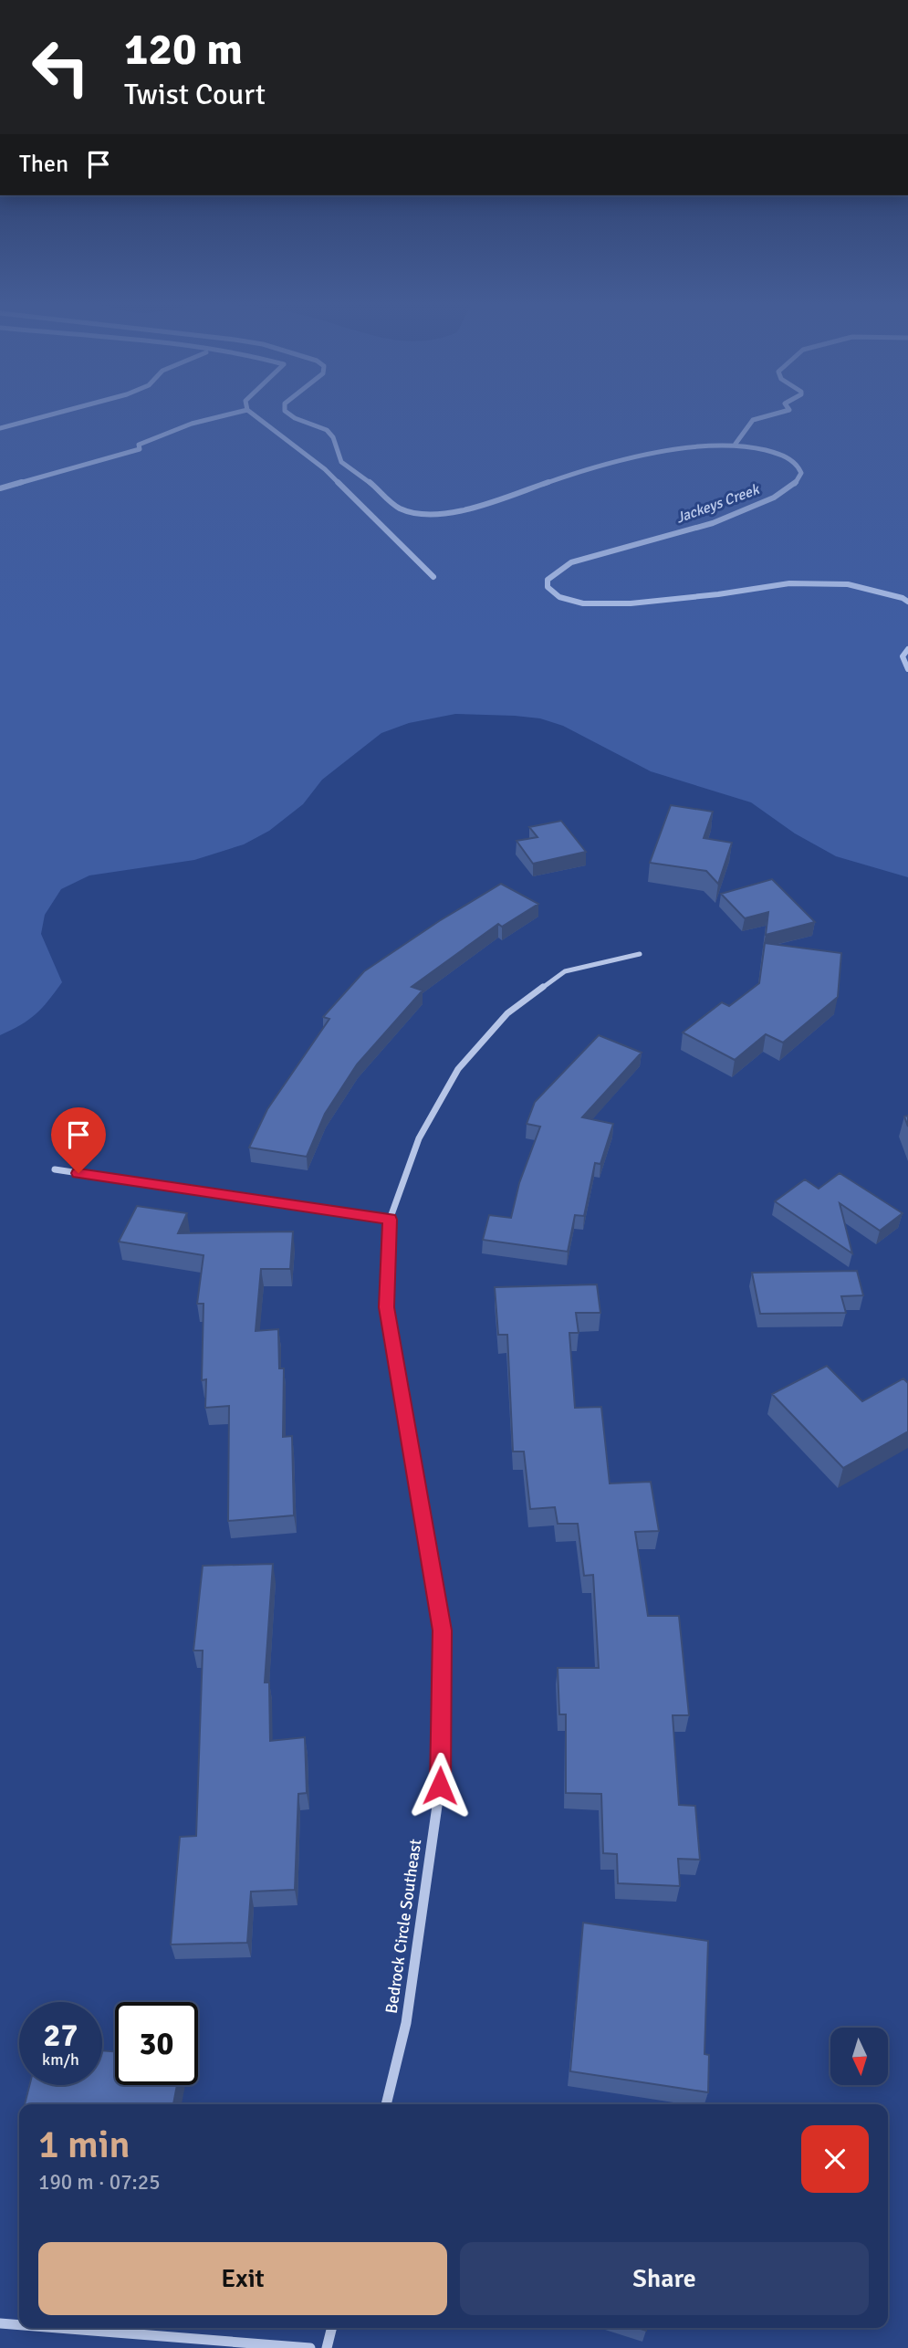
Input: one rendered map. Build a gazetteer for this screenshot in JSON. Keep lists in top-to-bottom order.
{
  "streets": {
    "street": ["Bedrock Circle Southeast"]
  },
  "water": ["Jackeys Creek"],
  "north": "bottom",
  "page": {
    "turn": ["120 m", "Twist Court"],
    "then": "Then",
    "speed": "27 km/h",
    "limit": "30",
    "heading": ["1 min", "190 m · 07:25"],
    "buttons": ["Exit", "Share"]
  }
}
